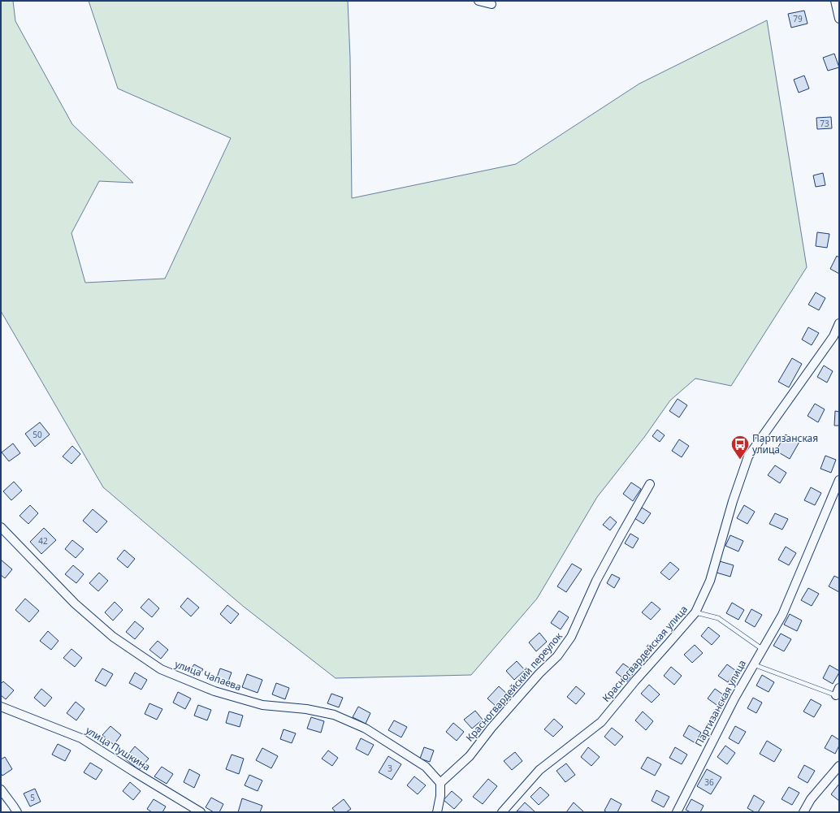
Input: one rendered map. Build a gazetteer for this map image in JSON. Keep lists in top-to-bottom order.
{
  "streets": {
    "street": [
      "Красногвардейская улица",
      "улица Чапаева",
      "Красногвардейский переулок",
      "Партизанская улица",
      "улица Пушкина"
    ]
  },
  "crossings": [
    ["улица Чапаева", "Красногвардейский переулок"]
  ],
  "places": {
    "bus stop": ["Партизанская улица"]
  },
  "house_numbers": [
    "79",
    "73",
    "50",
    "42",
    "3",
    "36",
    "5"
  ]
}
